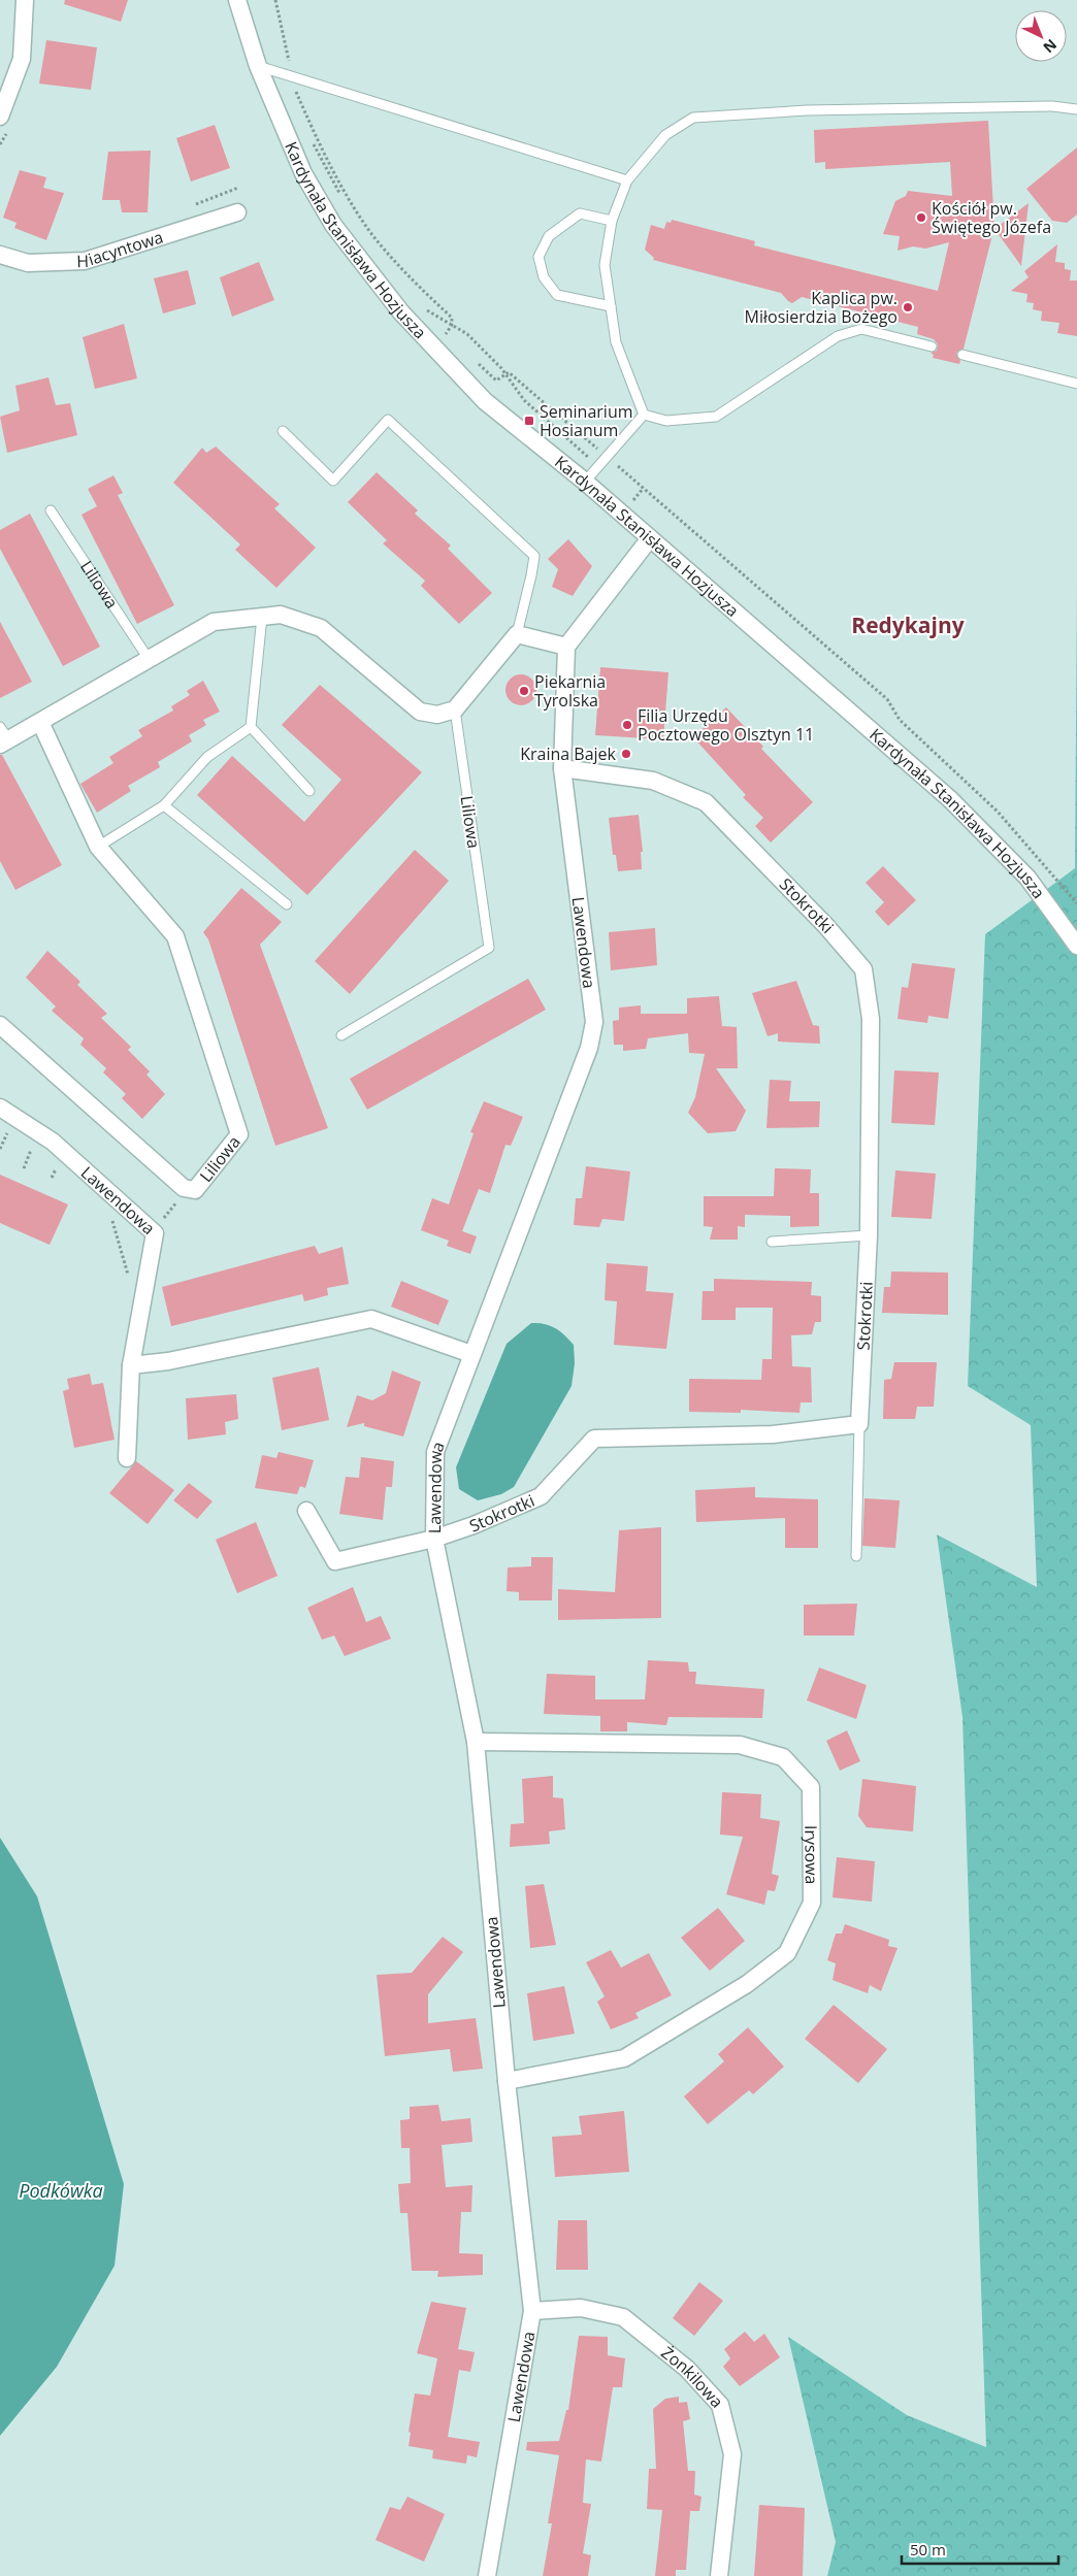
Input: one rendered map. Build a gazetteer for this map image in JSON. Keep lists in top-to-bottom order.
{
  "streets": {
    "street": [
      "Kardynała Stanisława Hozjusza",
      "Hiacyntowa",
      "Liliowa",
      "Stokrotki",
      "Lawendowa",
      "Irysowa",
      "Żonkilowa"
    ]
  },
  "crossings": [
    ["Stokrotki", "Lawendowa"],
    ["Lawendowa", "Irysowa"],
    ["Lawendowa", "Żonkilowa"]
  ],
  "districts": ["Redykajny"],
  "water": ["Podkówka"],
  "places": {
    "other": [
      "Kościół pw. Świętego Józefa",
      "Kaplica pw. Miłosierdzia Bożego",
      "Piekarnia Tyrolska",
      "Filia Urzędu Pocztowego Olsztyn 11",
      "Kraina Bajek"
    ],
    "transit": ["Seminarium Hosianum"]
  },
  "scale_bar": "50 m",
  "north": "bottom right"
}
